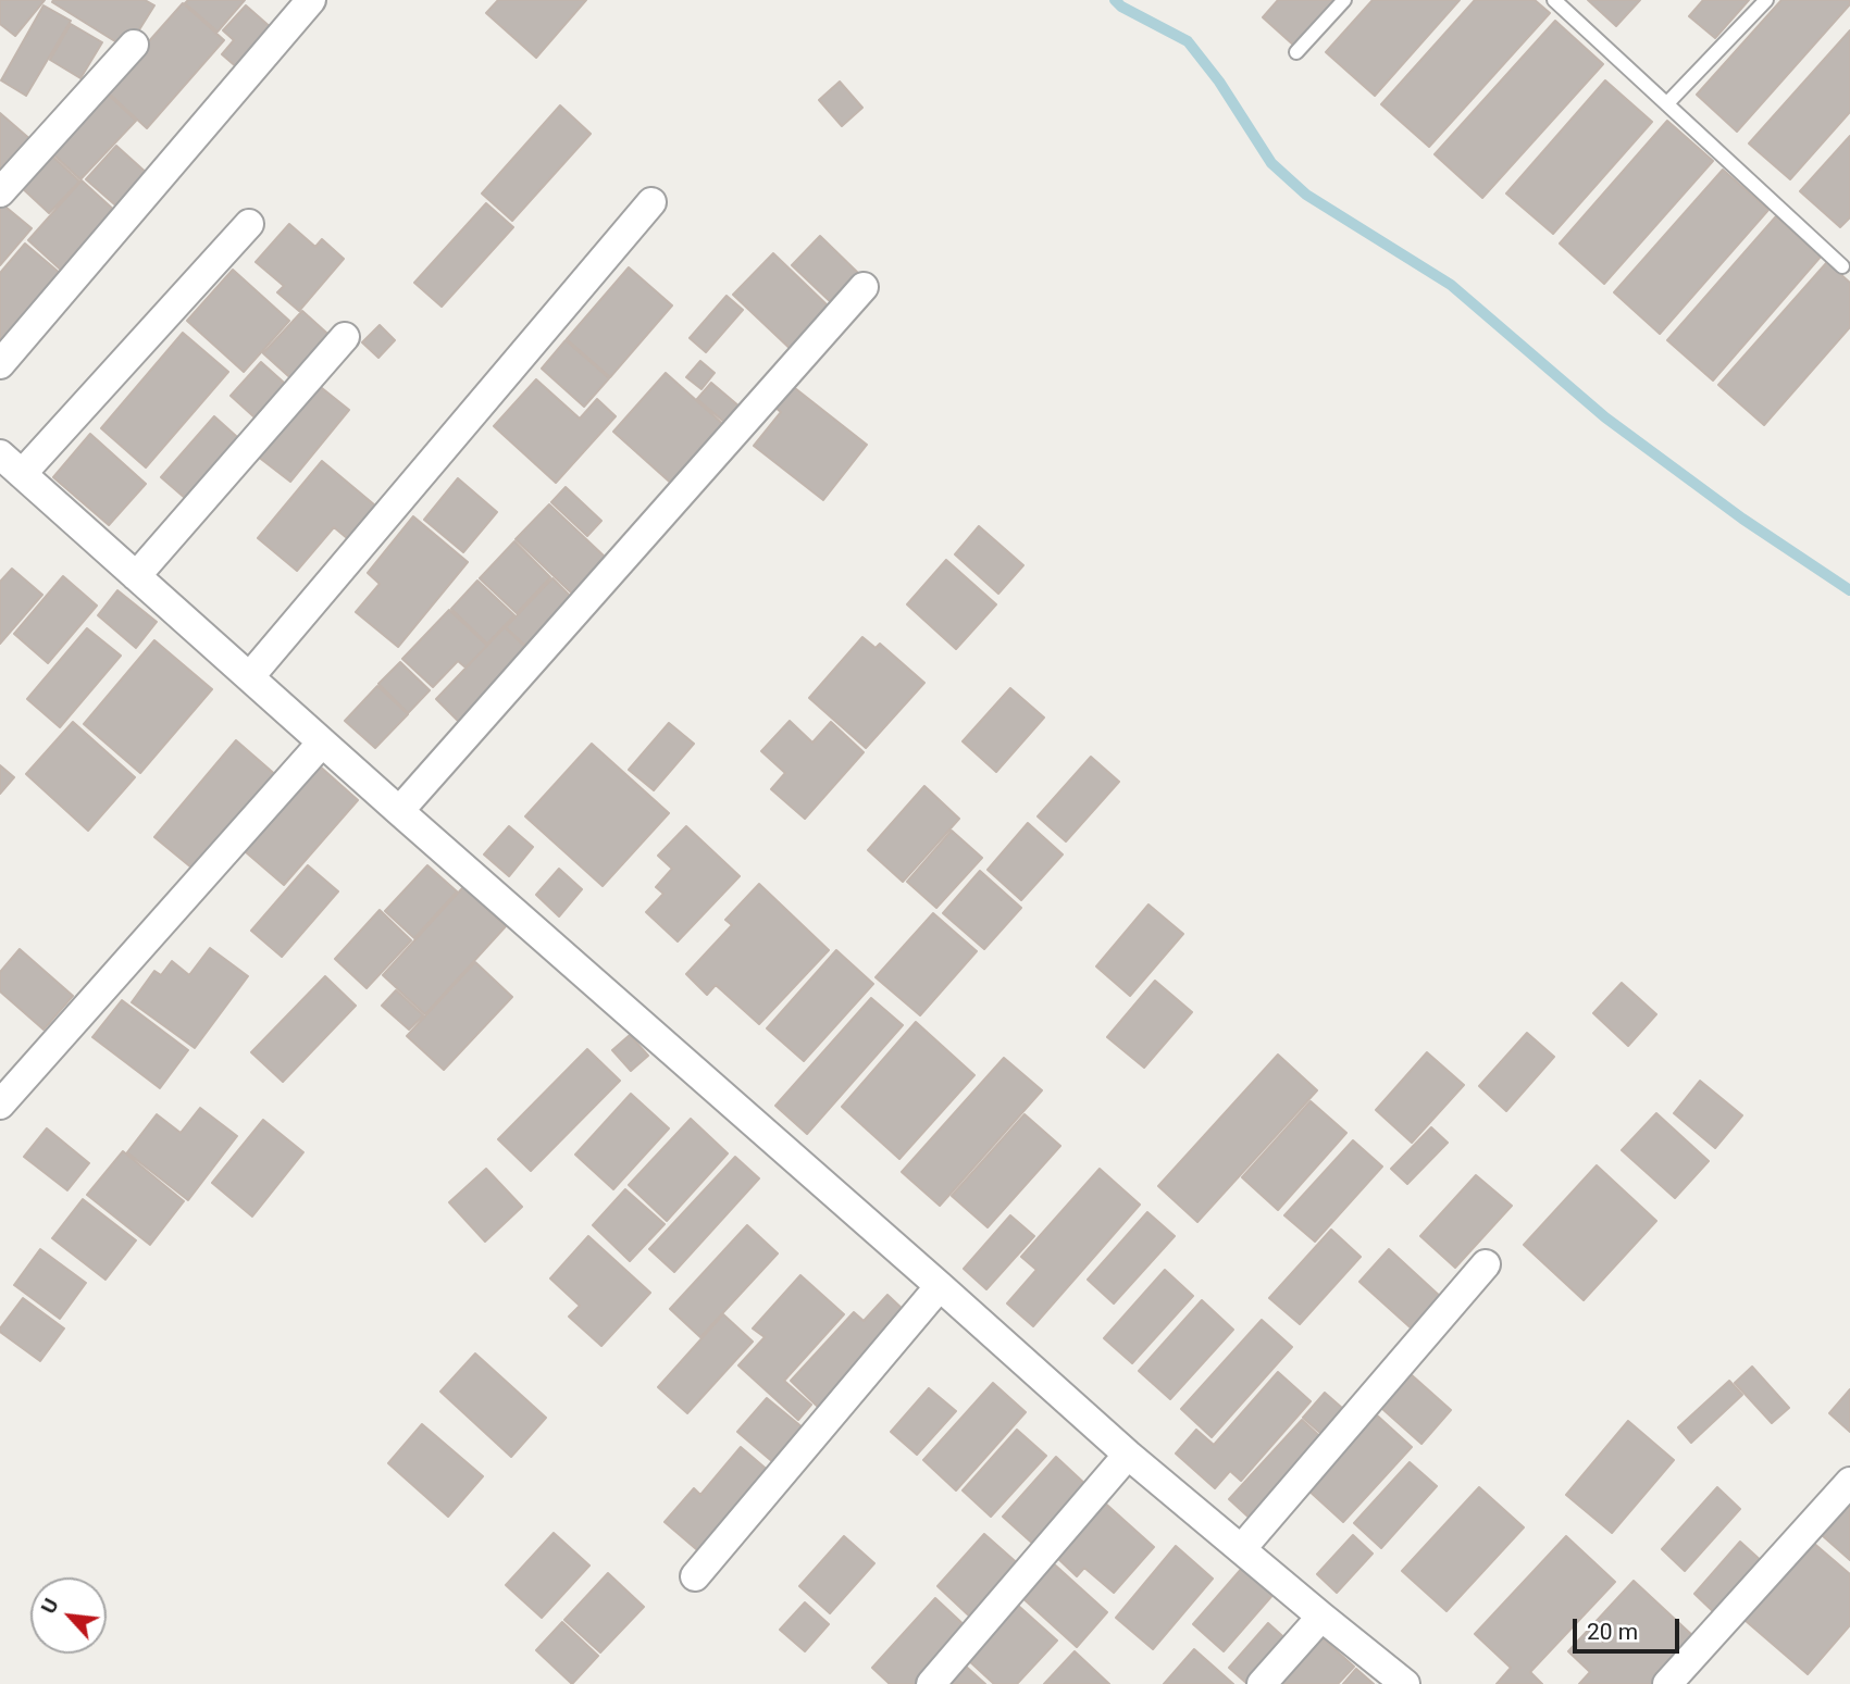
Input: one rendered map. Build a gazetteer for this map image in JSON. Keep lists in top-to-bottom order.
{
  "scale_bar": "20 m",
  "north": "top left"
}
